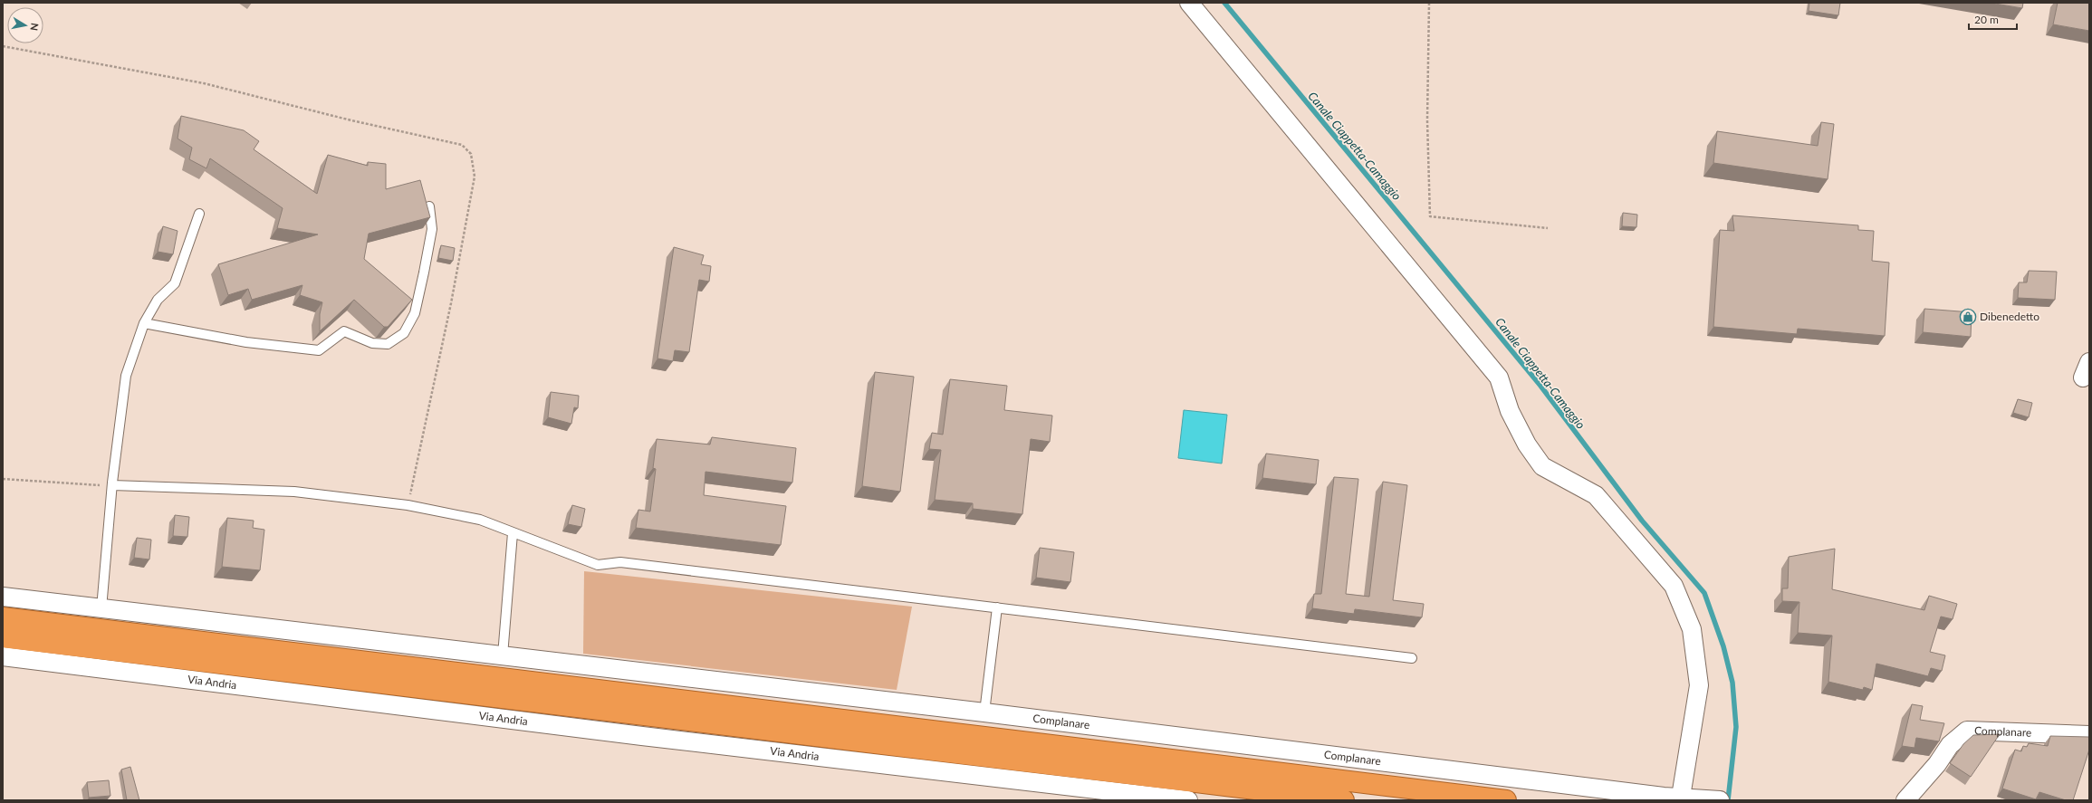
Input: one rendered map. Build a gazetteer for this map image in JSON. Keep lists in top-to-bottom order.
{
  "streets": {
    "street": ["Via Andria", "Complanare"]
  },
  "water": ["Canale Ciappetta-Camaggio"],
  "places": {
    "shop": ["Dibenedetto"]
  },
  "scale_bar": "20 m",
  "north": "right"
}
